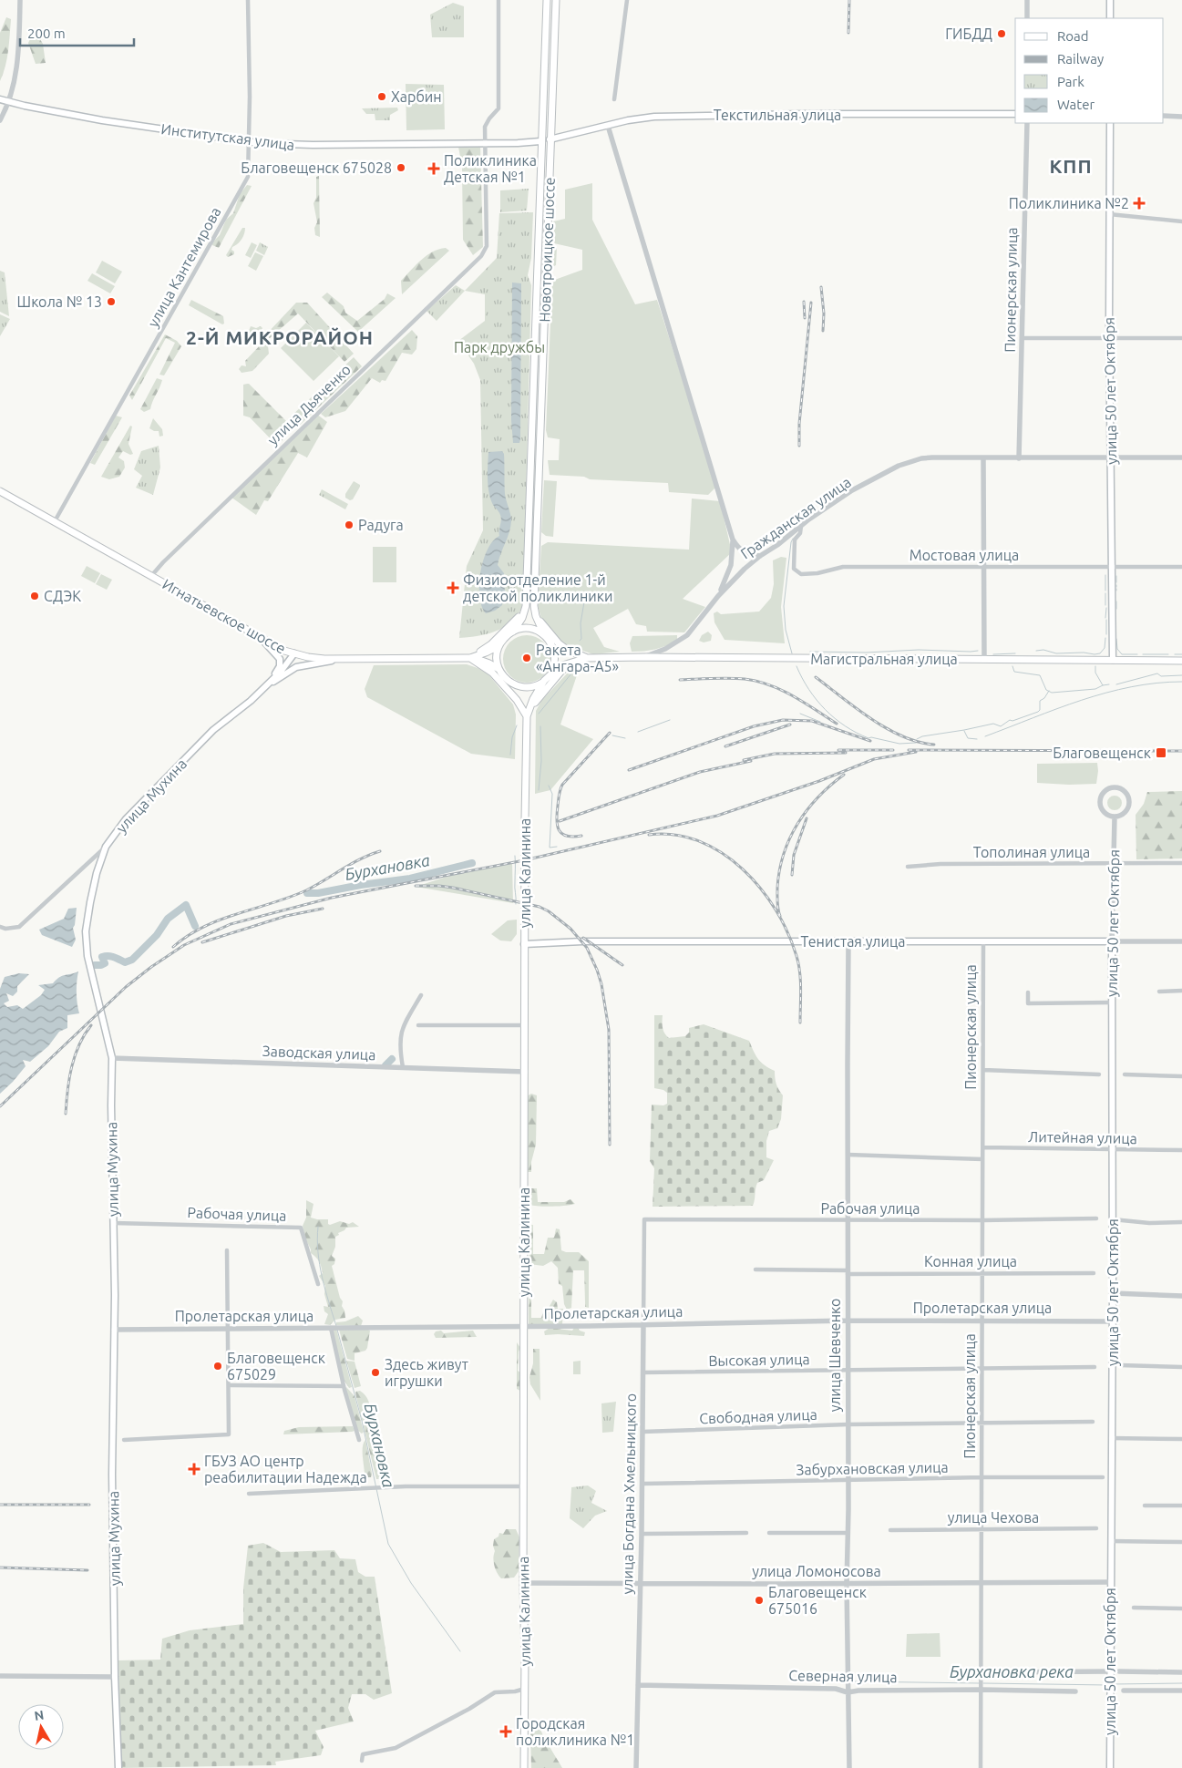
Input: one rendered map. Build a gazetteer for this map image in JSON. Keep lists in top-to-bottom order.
{
  "streets": {
    "main road": [
      "Текстильная улица",
      "Институтская улица",
      "Новотроицкое шоссе",
      "улица 50 лет Октября",
      "Игнатьевское шоссе",
      "Магистральная улица",
      "улица Мухина",
      "улица Калинина",
      "Тенистая улица"
    ],
    "street": [
      "улица Кантемирова",
      "Пионерская улица",
      "улица Дьяченко",
      "Гражданская улица",
      "Мостовая улица",
      "Тополиная улица",
      "Заводская улица",
      "Литейная улица",
      "Рабочая улица",
      "Конная улица",
      "Пролетарская улица",
      "улица Шевченко",
      "Высокая улица",
      "Свободная улица",
      "Забурхановская улица",
      "улица Богдана Хмельницкого",
      "улица Чехова",
      "улица Ломоносова",
      "Северная улица"
    ]
  },
  "crossings": [
    ["Текстильная улица", "Институтская улица"],
    ["Текстильная улица", "Новотроицкое шоссе"],
    ["Институтская улица", "Новотроицкое шоссе"],
    ["Институтская улица", "улица Кантемирова"],
    ["Институтская улица", "улица Дьяченко"],
    ["улица Кантемирова", "Игнатьевское шоссе"],
    ["Пионерская улица", "Гражданская улица"],
    ["Пионерская улица", "Тенистая улица"],
    ["Пионерская улица", "Литейная улица"],
    ["Пионерская улица", "Рабочая улица"],
    ["Пионерская улица", "Конная улица"],
    ["Пионерская улица", "Пролетарская улица"],
    ["Пионерская улица", "Высокая улица"],
    ["Пионерская улица", "Свободная улица"],
    ["Пионерская улица", "Забурхановская улица"],
    ["Пионерская улица", "улица Чехова"],
    ["Пионерская улица", "улица Ломоносова"],
    ["Пионерская улица", "Северная улица"],
    ["улица 50 лет Октября", "Гражданская улица"],
    ["улица 50 лет Октября", "Мостовая улица"],
    ["улица 50 лет Октября", "Магистральная улица"],
    ["улица 50 лет Октября", "Тополиная улица"],
    ["улица 50 лет Октября", "Тенистая улица"],
    ["улица 50 лет Октября", "Литейная улица"],
    ["улица 50 лет Октября", "Пролетарская улица"],
    ["улица 50 лет Октября", "улица Ломоносова"],
    ["улица Дьяченко", "Игнатьевское шоссе"],
    ["Гражданская улица", "Мостовая улица"],
    ["Гражданская улица", "Магистральная улица"],
    ["Игнатьевское шоссе", "улица Мухина"],
    ["улица Мухина", "Заводская улица"],
    ["улица Мухина", "Рабочая улица"],
    ["улица Мухина", "Пролетарская улица"],
    ["улица Калинина", "Тенистая улица"],
    ["улица Калинина", "Заводская улица"],
    ["улица Калинина", "Пролетарская улица"],
    ["улица Калинина", "улица Ломоносова"],
    ["Тенистая улица", "улица Шевченко"],
    ["Рабочая улица", "улица Шевченко"],
    ["Рабочая улица", "улица Богдана Хмельницкого"],
    ["Конная улица", "улица Шевченко"],
    ["Пролетарская улица", "улица Шевченко"],
    ["Пролетарская улица", "улица Богдана Хмельницкого"],
    ["улица Шевченко", "Высокая улица"],
    ["улица Шевченко", "Свободная улица"],
    ["улица Шевченко", "Забурхановская улица"],
    ["улица Шевченко", "улица Ломоносова"],
    ["улица Шевченко", "Северная улица"],
    ["Высокая улица", "улица Богдана Хмельницкого"],
    ["Свободная улица", "улица Богдана Хмельницкого"],
    ["Забурхановская улица", "улица Богдана Хмельницкого"],
    ["улица Богдана Хмельницкого", "улица Ломоносова"],
    ["улица Богдана Хмельницкого", "Северная улица"]
  ],
  "districts": ["КПП", "2-Й МИКРОРАЙОН"],
  "water": ["Бурхановка", "Бурхановка река"],
  "parks": ["Парк дружбы"],
  "places": {
    "other": [
      "ГИБДД",
      "Харбин",
      "Благовещенск 675028",
      "Школа № 13",
      "Радуга",
      "СДЭК",
      "Ракета «Ангара-А5»",
      "Благовещенск 675029",
      "Здесь живут игрушки",
      "Благовещенск 675016"
    ],
    "health": [
      "Поликлиника Детская №1",
      "Поликлиника №2",
      "Физиоотделение 1-й детской поликлиники",
      "ГБУЗ АО центр реабилитации Надежда",
      "Городская поликлиника №1"
    ],
    "transit": ["Благовещенск"]
  },
  "legend": [
    "Road",
    "Railway",
    "Park",
    "Water"
  ],
  "scale_bar": "200 m",
  "north": "top"
}
